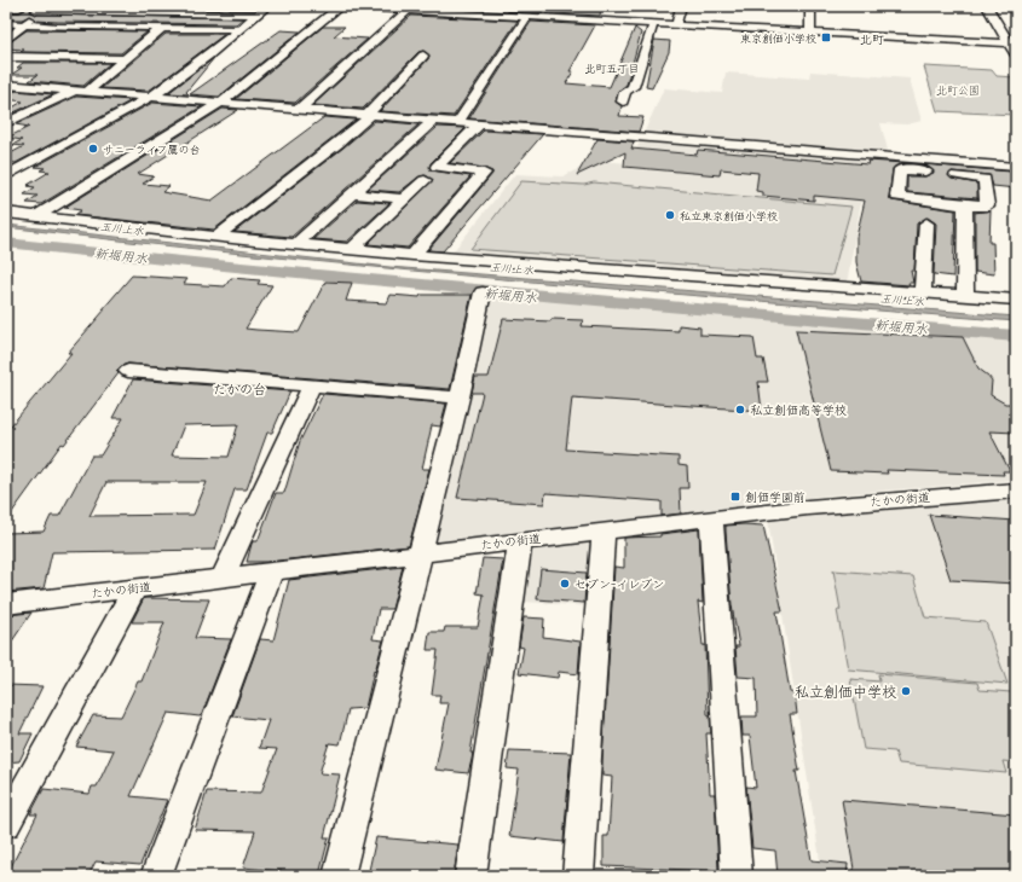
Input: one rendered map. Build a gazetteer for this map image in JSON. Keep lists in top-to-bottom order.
{
  "streets": {
    "street": ["たかの街道"]
  },
  "districts": ["北町", "北町五丁目", "たかの台"],
  "water": ["玉川上水", "新堀用水"],
  "parks": ["北町公園"],
  "places": {
    "transit": ["東京創価小学校", "創価学園前"],
    "other": [
      "サニーライフ鷹の台",
      "私立東京創価小学校",
      "私立創価高等学校",
      "セブン-イレブン",
      "私立創価中学校"
    ]
  }
}
